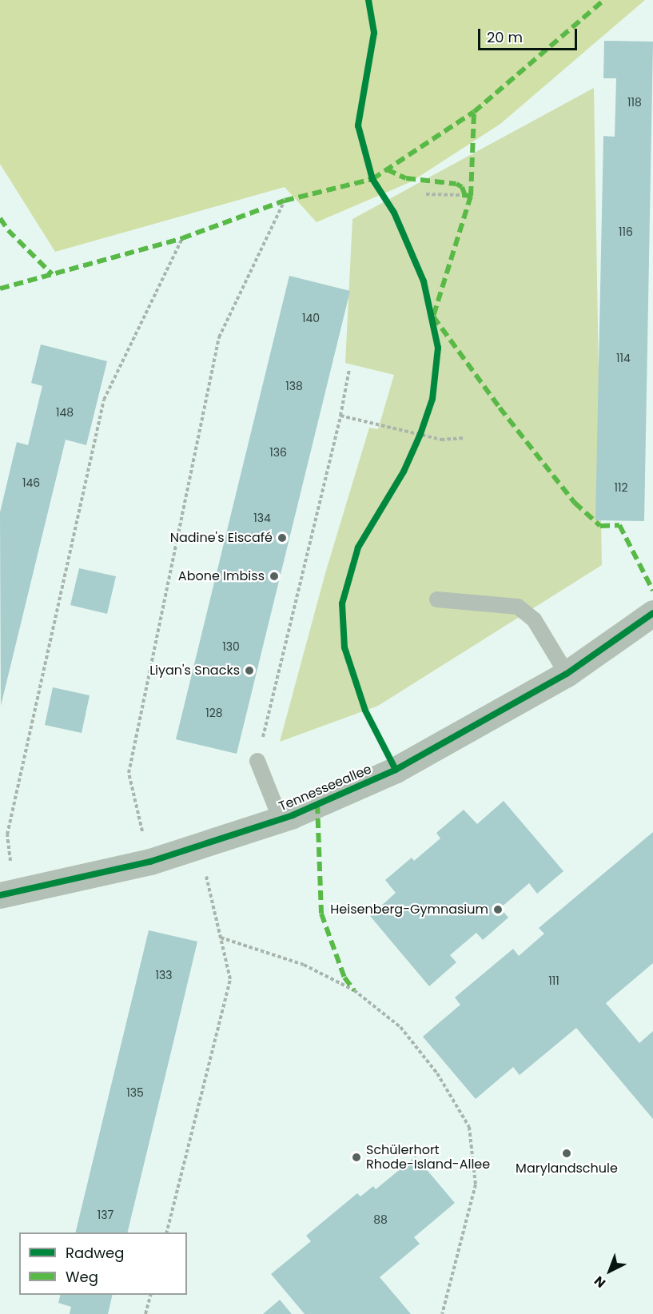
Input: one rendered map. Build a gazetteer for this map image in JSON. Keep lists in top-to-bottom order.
{
  "streets": {
    "street": ["Tennesseeallee"]
  },
  "places": [
    "Nadine's Eiscafé",
    "Abone Imbiss",
    "Liyan's Snacks",
    "Heisenberg-Gymnasium",
    "Marylandschule",
    "Schülerhort Rhode-Island-Allee"
  ],
  "house_numbers": [
    "118",
    "116",
    "140",
    "114",
    "138",
    "148",
    "136",
    "146",
    "112",
    "134",
    "130",
    "128",
    "133",
    "111",
    "135",
    "137",
    "88"
  ],
  "legend": ["Radweg", "Weg"],
  "scale_bar": "20 m",
  "north": "bottom left"
}
